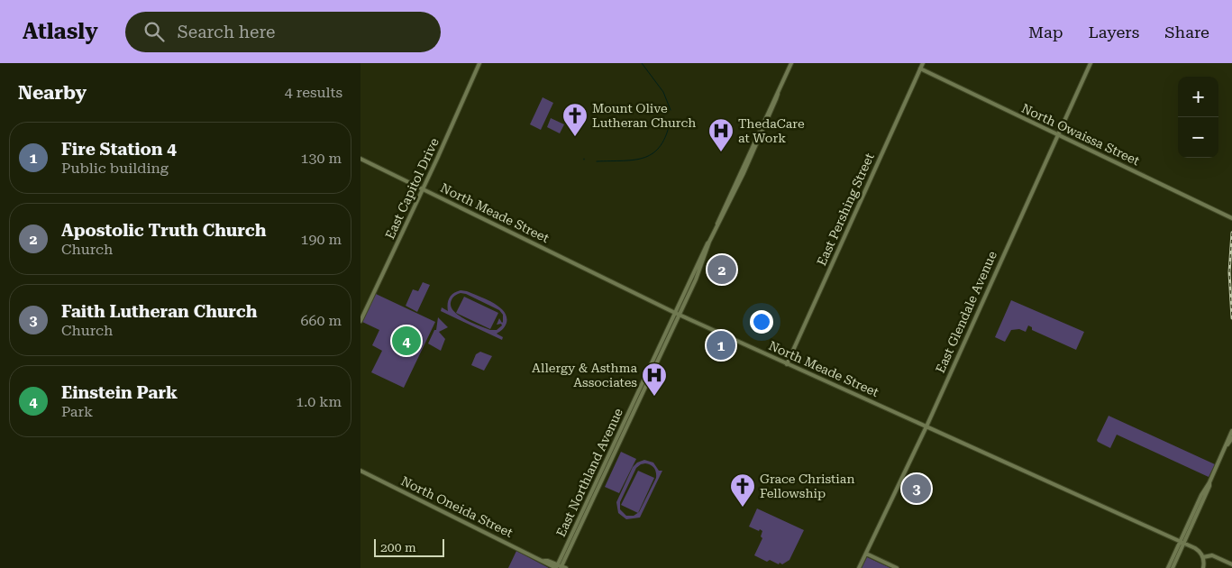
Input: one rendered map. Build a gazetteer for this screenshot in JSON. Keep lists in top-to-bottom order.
{
  "streets": {
    "street": [
      "North Owaissa Street",
      "East Capitol Drive",
      "East Pershing Street",
      "North Meade Street",
      "East Glendale Avenue",
      "East Northland Avenue",
      "North Oneida Street"
    ]
  },
  "crossings": [
    ["North Owaissa Street", "East Pershing Street"],
    ["North Owaissa Street", "East Glendale Avenue"],
    ["East Capitol Drive", "North Meade Street"],
    ["East Pershing Street", "North Meade Street"],
    ["North Meade Street", "East Glendale Avenue"],
    ["North Meade Street", "East Northland Avenue"],
    ["East Northland Avenue", "North Oneida Street"]
  ],
  "places": {
    "church": ["Mount Olive Lutheran Church", "Grace Christian Fellowship"],
    "hospital": ["ThedaCare at Work", "Allergy & Asthma Associates"]
  },
  "scale_bar": "200 m",
  "page": {
    "header": "Atlasly",
    "search": "Search here",
    "nav": ["Map", "Layers", "Share"],
    "heading": ["Nearby", "4 results"],
    "map_buttons": ["+", "−"],
    "list": [
      {
        "mark": "1",
        "name": "Fire Station 4",
        "note": "Public building",
        "value": "130 m"
      },
      {
        "mark": "2",
        "name": "Apostolic Truth Church",
        "note": "Church",
        "value": "190 m"
      },
      {
        "mark": "3",
        "name": "Faith Lutheran Church",
        "note": "Church",
        "value": "660 m"
      },
      {
        "mark": "4",
        "name": "Einstein Park",
        "note": "Park",
        "value": "1.0 km"
      }
    ],
    "pins": [
      "2",
      "4",
      "1",
      "3"
    ],
    "scale": "200 m"
  }
}
